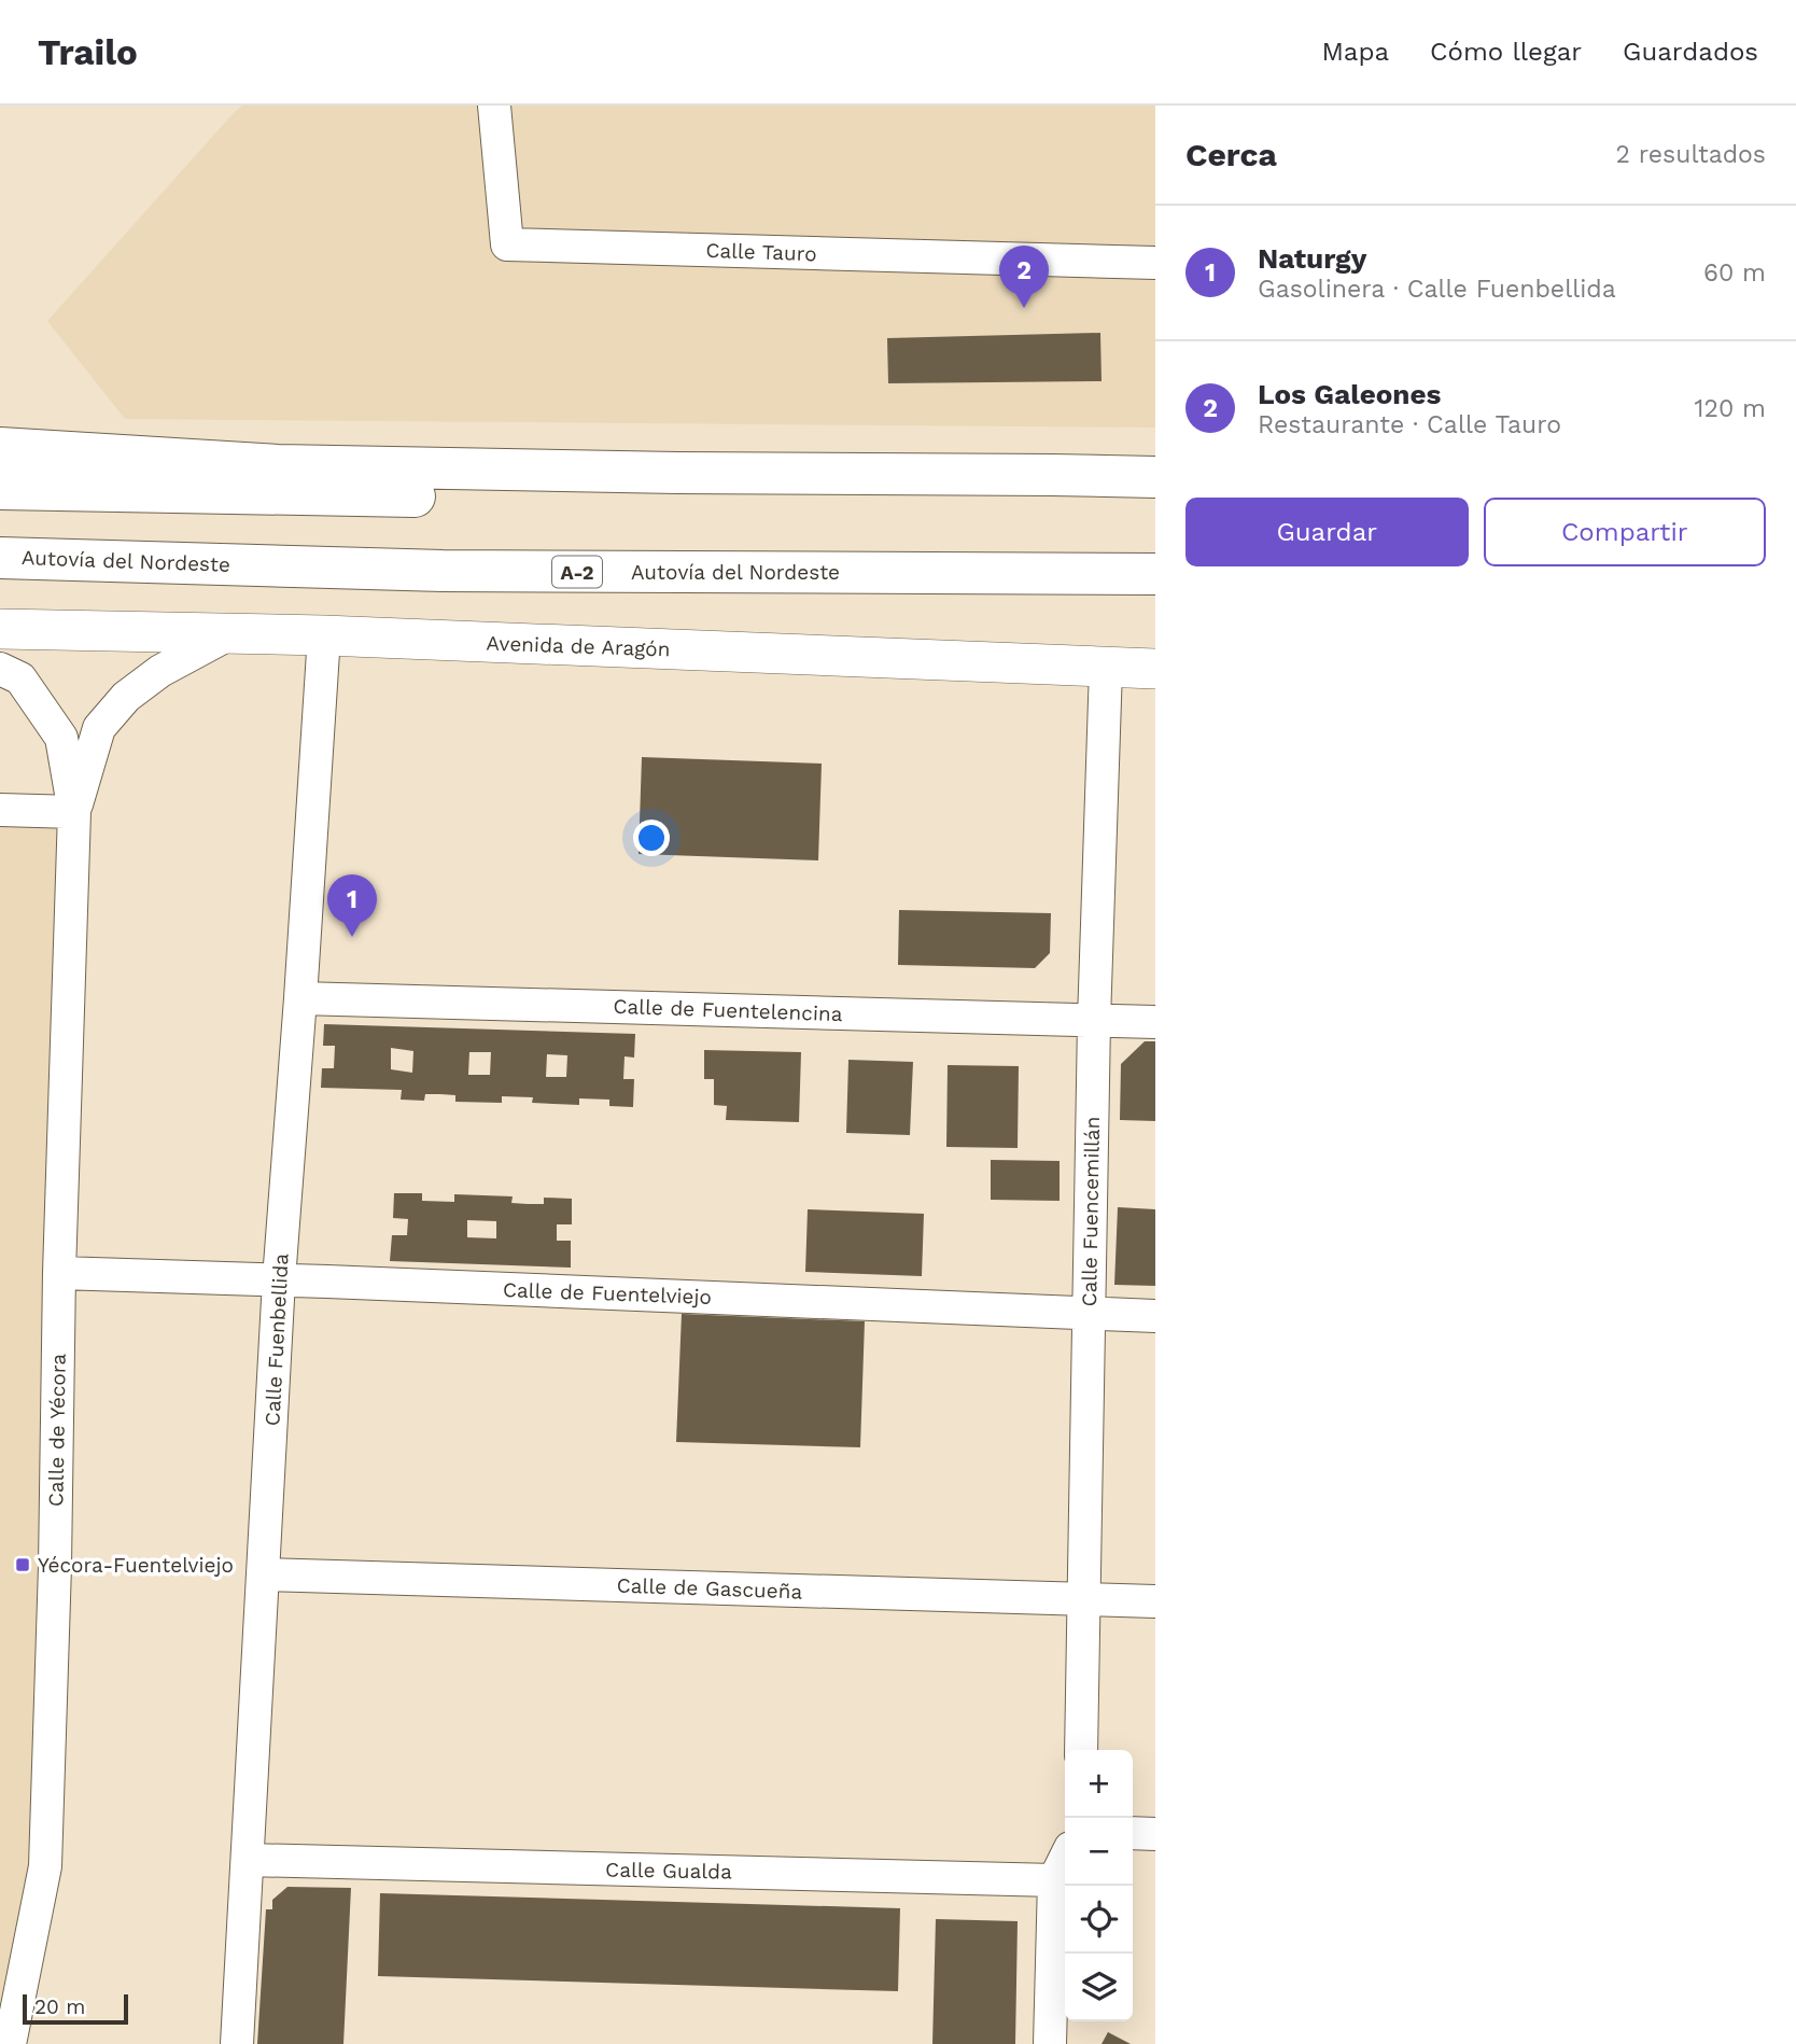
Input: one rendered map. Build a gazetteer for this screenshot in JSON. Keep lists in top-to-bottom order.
{
  "streets": {
    "highway": ["Autovía del Nordeste", "A-2"],
    "street": [
      "Calle Tauro",
      "Avenida de Aragón",
      "Calle de Fuentelencina",
      "Calle Fuencemillán",
      "Calle de Fuentelviejo",
      "Calle Fuenbellida",
      "Calle de Yécora",
      "Calle de Gascueña",
      "Calle Gualda"
    ]
  },
  "crossings": [
    ["Avenida de Aragón", "Calle Fuencemillán"],
    ["Avenida de Aragón", "Calle Fuenbellida"],
    ["Avenida de Aragón", "Calle de Yécora"],
    ["Calle de Fuentelencina", "Calle Fuencemillán"],
    ["Calle de Fuentelencina", "Calle Fuenbellida"],
    ["Calle Fuencemillán", "Calle de Fuentelviejo"],
    ["Calle Fuencemillán", "Calle de Gascueña"],
    ["Calle de Fuentelviejo", "Calle Fuenbellida"],
    ["Calle de Fuentelviejo", "Calle de Yécora"],
    ["Calle Fuenbellida", "Calle de Gascueña"],
    ["Calle Fuenbellida", "Calle Gualda"]
  ],
  "places": {
    "transit": ["Yécora-Fuentelviejo"]
  },
  "scale_bar": "20 m",
  "page": {
    "header": "Trailo",
    "nav": ["Mapa", "Cómo llegar", "Guardados"],
    "heading": ["Cerca", "2 resultados"],
    "list": [
      {
        "mark": "1",
        "name": "Naturgy",
        "note": "Gasolinera · Calle Fuenbellida",
        "value": "60 m"
      },
      {
        "mark": "2",
        "name": "Los Galeones",
        "note": "Restaurante · Calle Tauro",
        "value": "120 m"
      }
    ],
    "pins": ["2", "1"],
    "buttons": ["Guardar", "Compartir"],
    "map_buttons": ["+", "−"],
    "scale": "20 m"
  }
}
